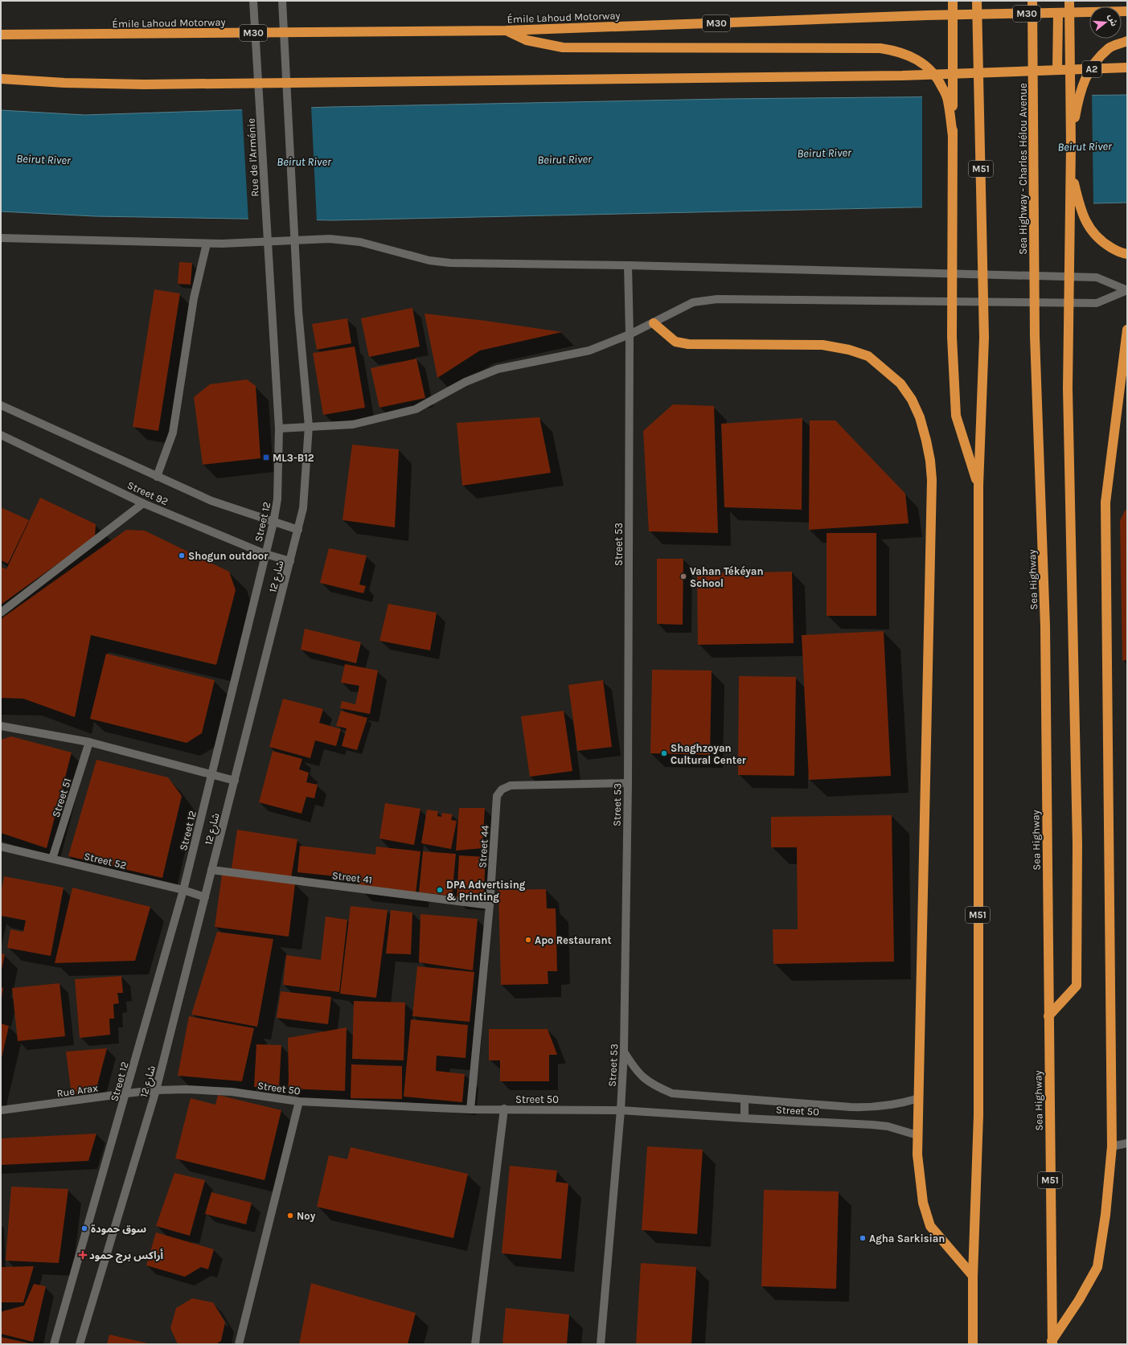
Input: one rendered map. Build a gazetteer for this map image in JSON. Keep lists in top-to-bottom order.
{
  "streets": {
    "highway": [
      "M30",
      "Émile Lahoud Motorway",
      "A2",
      "M51",
      "Sea Highway - Charles Hélou Avenue",
      "Sea Highway"
    ],
    "street": [
      "Rue de l'Arménie",
      "Street 92",
      "Street 12",
      "Street 53",
      "شارع 12",
      "Street 51",
      "Street 44",
      "Street 52",
      "Street 41",
      "Street 50",
      "Rue Arax"
    ]
  },
  "crossings": [
    ["Rue de l'Arménie", "Street 12"],
    ["Sea Highway - Charles Hélou Avenue", "Sea Highway"],
    ["Street 92", "Street 12"],
    ["Street 92", "شارع 12"],
    ["Street 12", "Street 52"],
    ["Street 12", "Rue Arax"],
    ["Street 53", "Street 44"],
    ["Street 53", "Street 50"],
    ["شارع 12", "Street 52"],
    ["شارع 12", "Street 41"],
    ["شارع 12", "Street 50"],
    ["شارع 12", "Rue Arax"],
    ["Street 51", "Street 52"],
    ["Street 44", "Street 41"],
    ["Street 44", "Street 50"],
    ["Street 50", "Rue Arax"]
  ],
  "water": ["Beirut River"],
  "places": {
    "transit": ["ML3-B12"],
    "other": [
      "Shogun outdoor",
      "Vahan Tékéyan School",
      "Shaghzoyan Cultural Center",
      "DPA Advertising & Printing",
      "Apo Restaurant",
      "Noy",
      "سوق حمودة",
      "Agha Sarkisian"
    ],
    "health": ["أراكس برج حمود"]
  },
  "north": "right"
}
